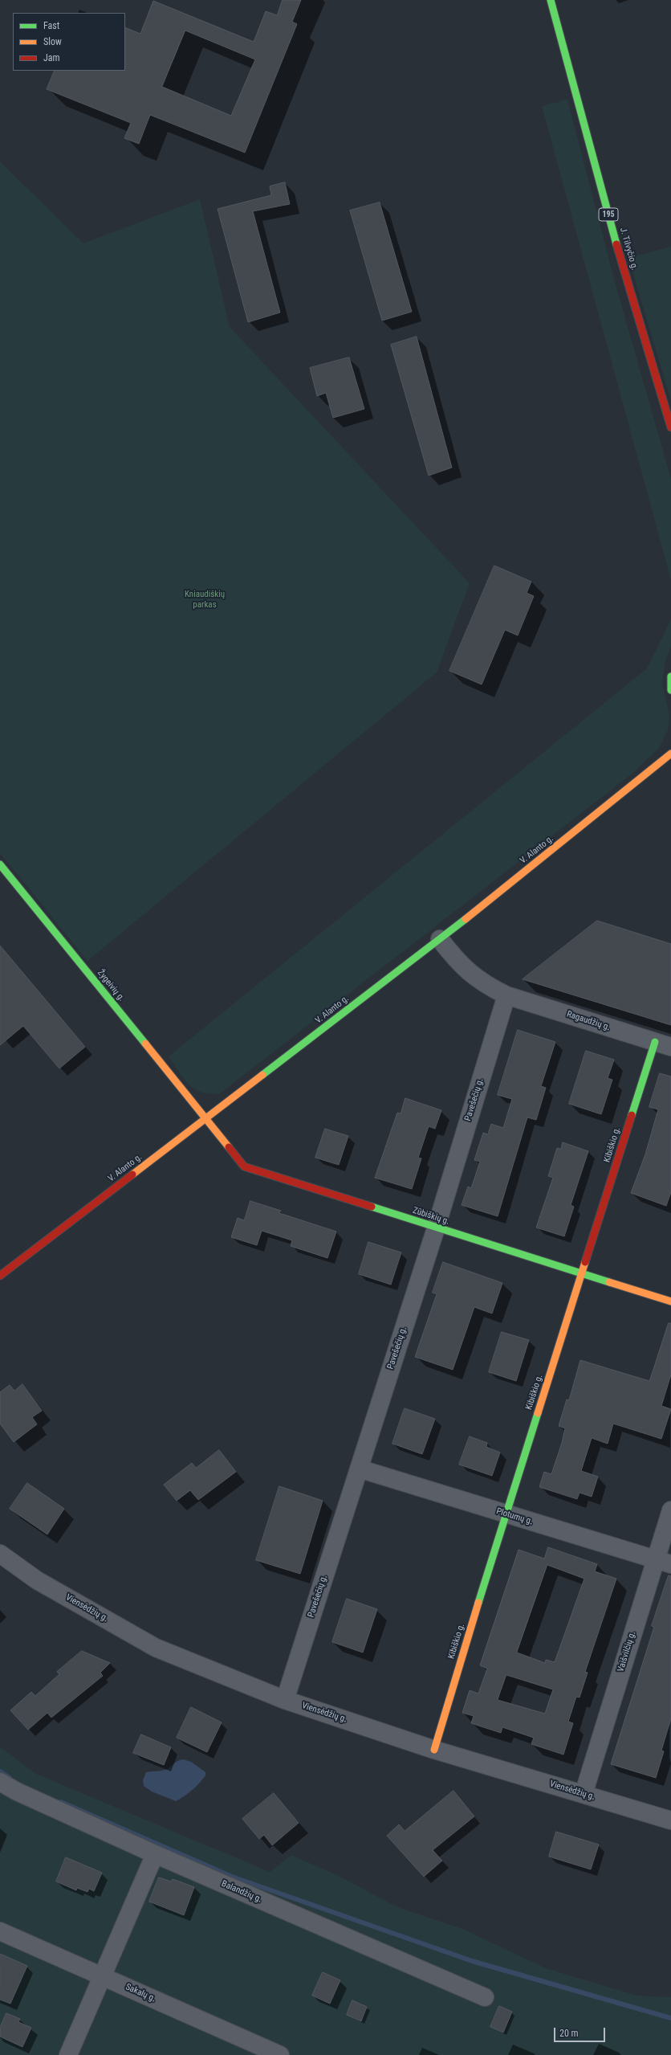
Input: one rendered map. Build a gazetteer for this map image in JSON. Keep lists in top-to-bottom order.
{
  "streets": {
    "street": [
      "195",
      "J. Tilvyčio g.",
      "V. Alanto g.",
      "Žygeivių g.",
      "Ragaudžių g.",
      "Pavešečių g.",
      "Kibiškio g.",
      "Zūbiškių g.",
      "Plotumų g.",
      "Viensėdžių g.",
      "Vaišvilčių g.",
      "Balandžių g.",
      "Sakalų g."
    ]
  },
  "crossings": [
    ["V. Alanto g.", "Žygeivių g."],
    ["V. Alanto g.", "Ragaudžių g."],
    ["V. Alanto g.", "Zūbiškių g."],
    ["Žygeivių g.", "Zūbiškių g."],
    ["Ragaudžių g.", "Pavešečių g."],
    ["Ragaudžių g.", "Kibiškio g."],
    ["Pavešečių g.", "Zūbiškių g."],
    ["Pavešečių g.", "Plotumų g."],
    ["Pavešečių g.", "Viensėdžių g."],
    ["Kibiškio g.", "Zūbiškių g."],
    ["Kibiškio g.", "Plotumų g."],
    ["Kibiškio g.", "Viensėdžių g."],
    ["Plotumų g.", "Vaišvilčių g."],
    ["Viensėdžių g.", "Vaišvilčių g."]
  ],
  "parks": ["Kniaudiškių parkas"],
  "legend": ["Fast", "Slow", "Jam"],
  "scale_bar": "20 m"
}
